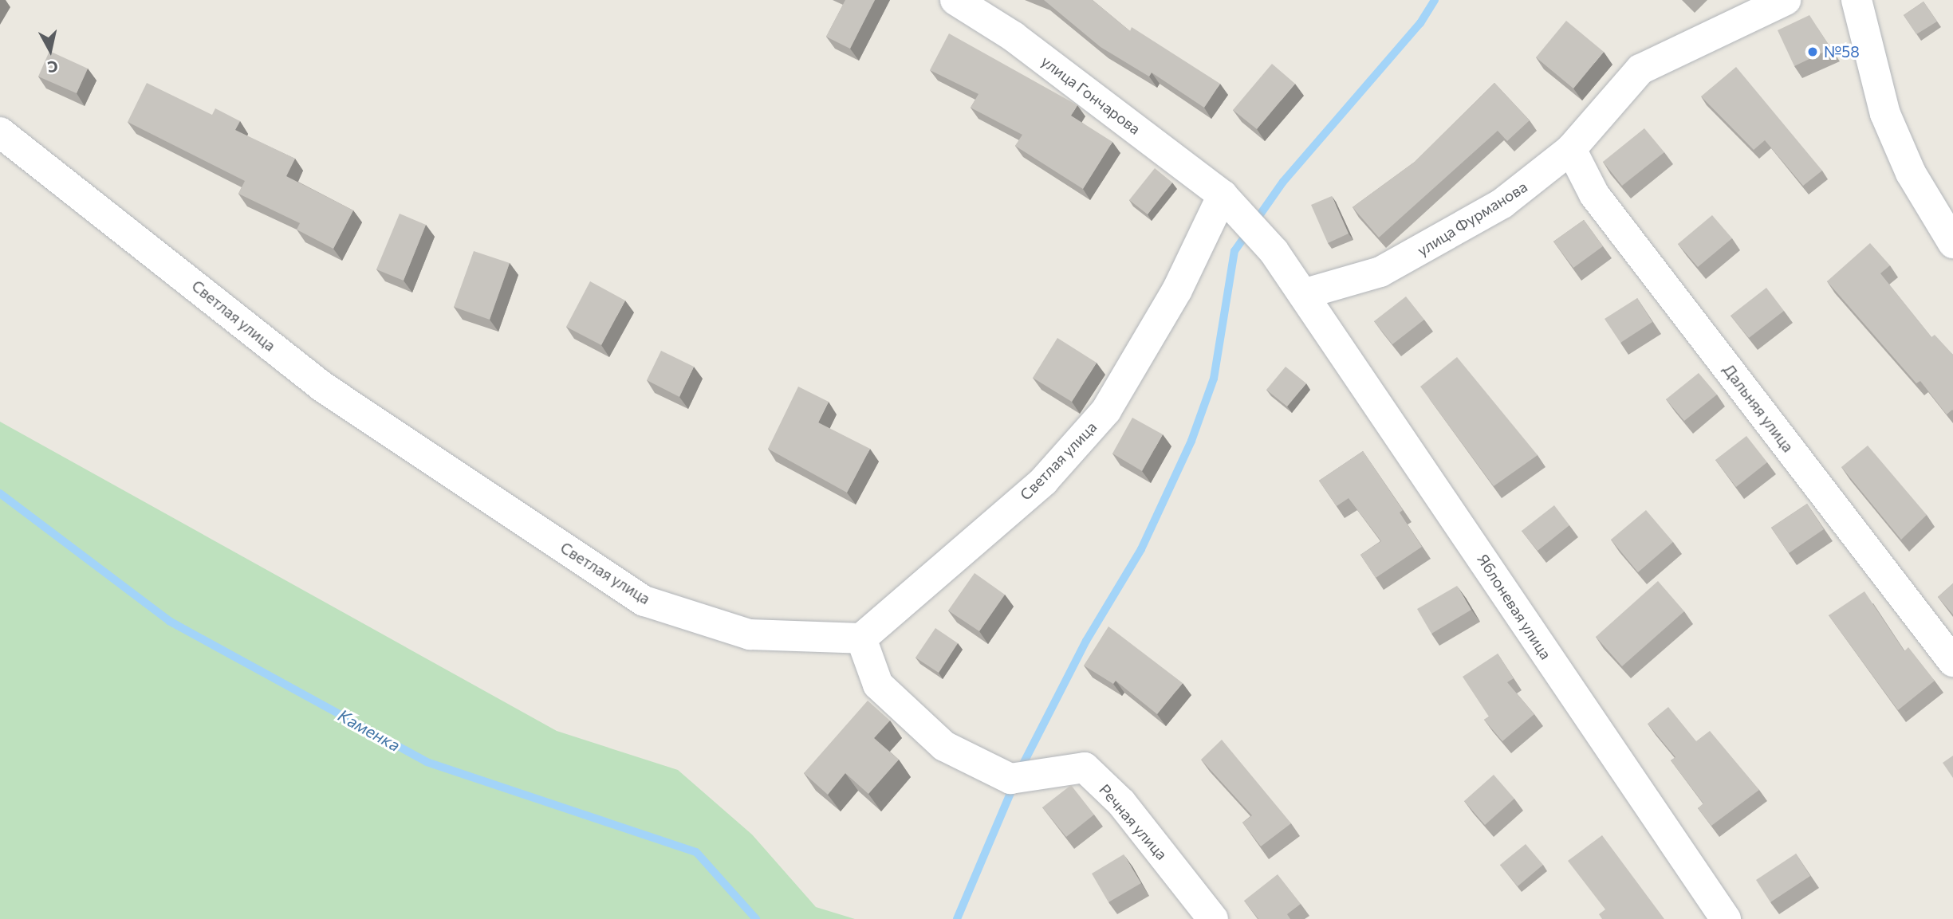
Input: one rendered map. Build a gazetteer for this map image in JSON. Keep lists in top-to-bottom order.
{
  "streets": {
    "street": [
      "улица Гончарова",
      "улица Фурманова",
      "Светлая улица",
      "Дальняя улица",
      "Яблоневая улица",
      "Речная улица"
    ]
  },
  "crossings": [
    ["улица Гончарова", "Светлая улица"],
    ["улица Гончарова", "Яблоневая улица"],
    ["улица Фурманова", "Дальняя улица"],
    ["улица Фурманова", "Яблоневая улица"],
    ["Светлая улица", "Речная улица"]
  ],
  "water": ["Каменка"],
  "places": ["№58"],
  "north": "bottom"
}
